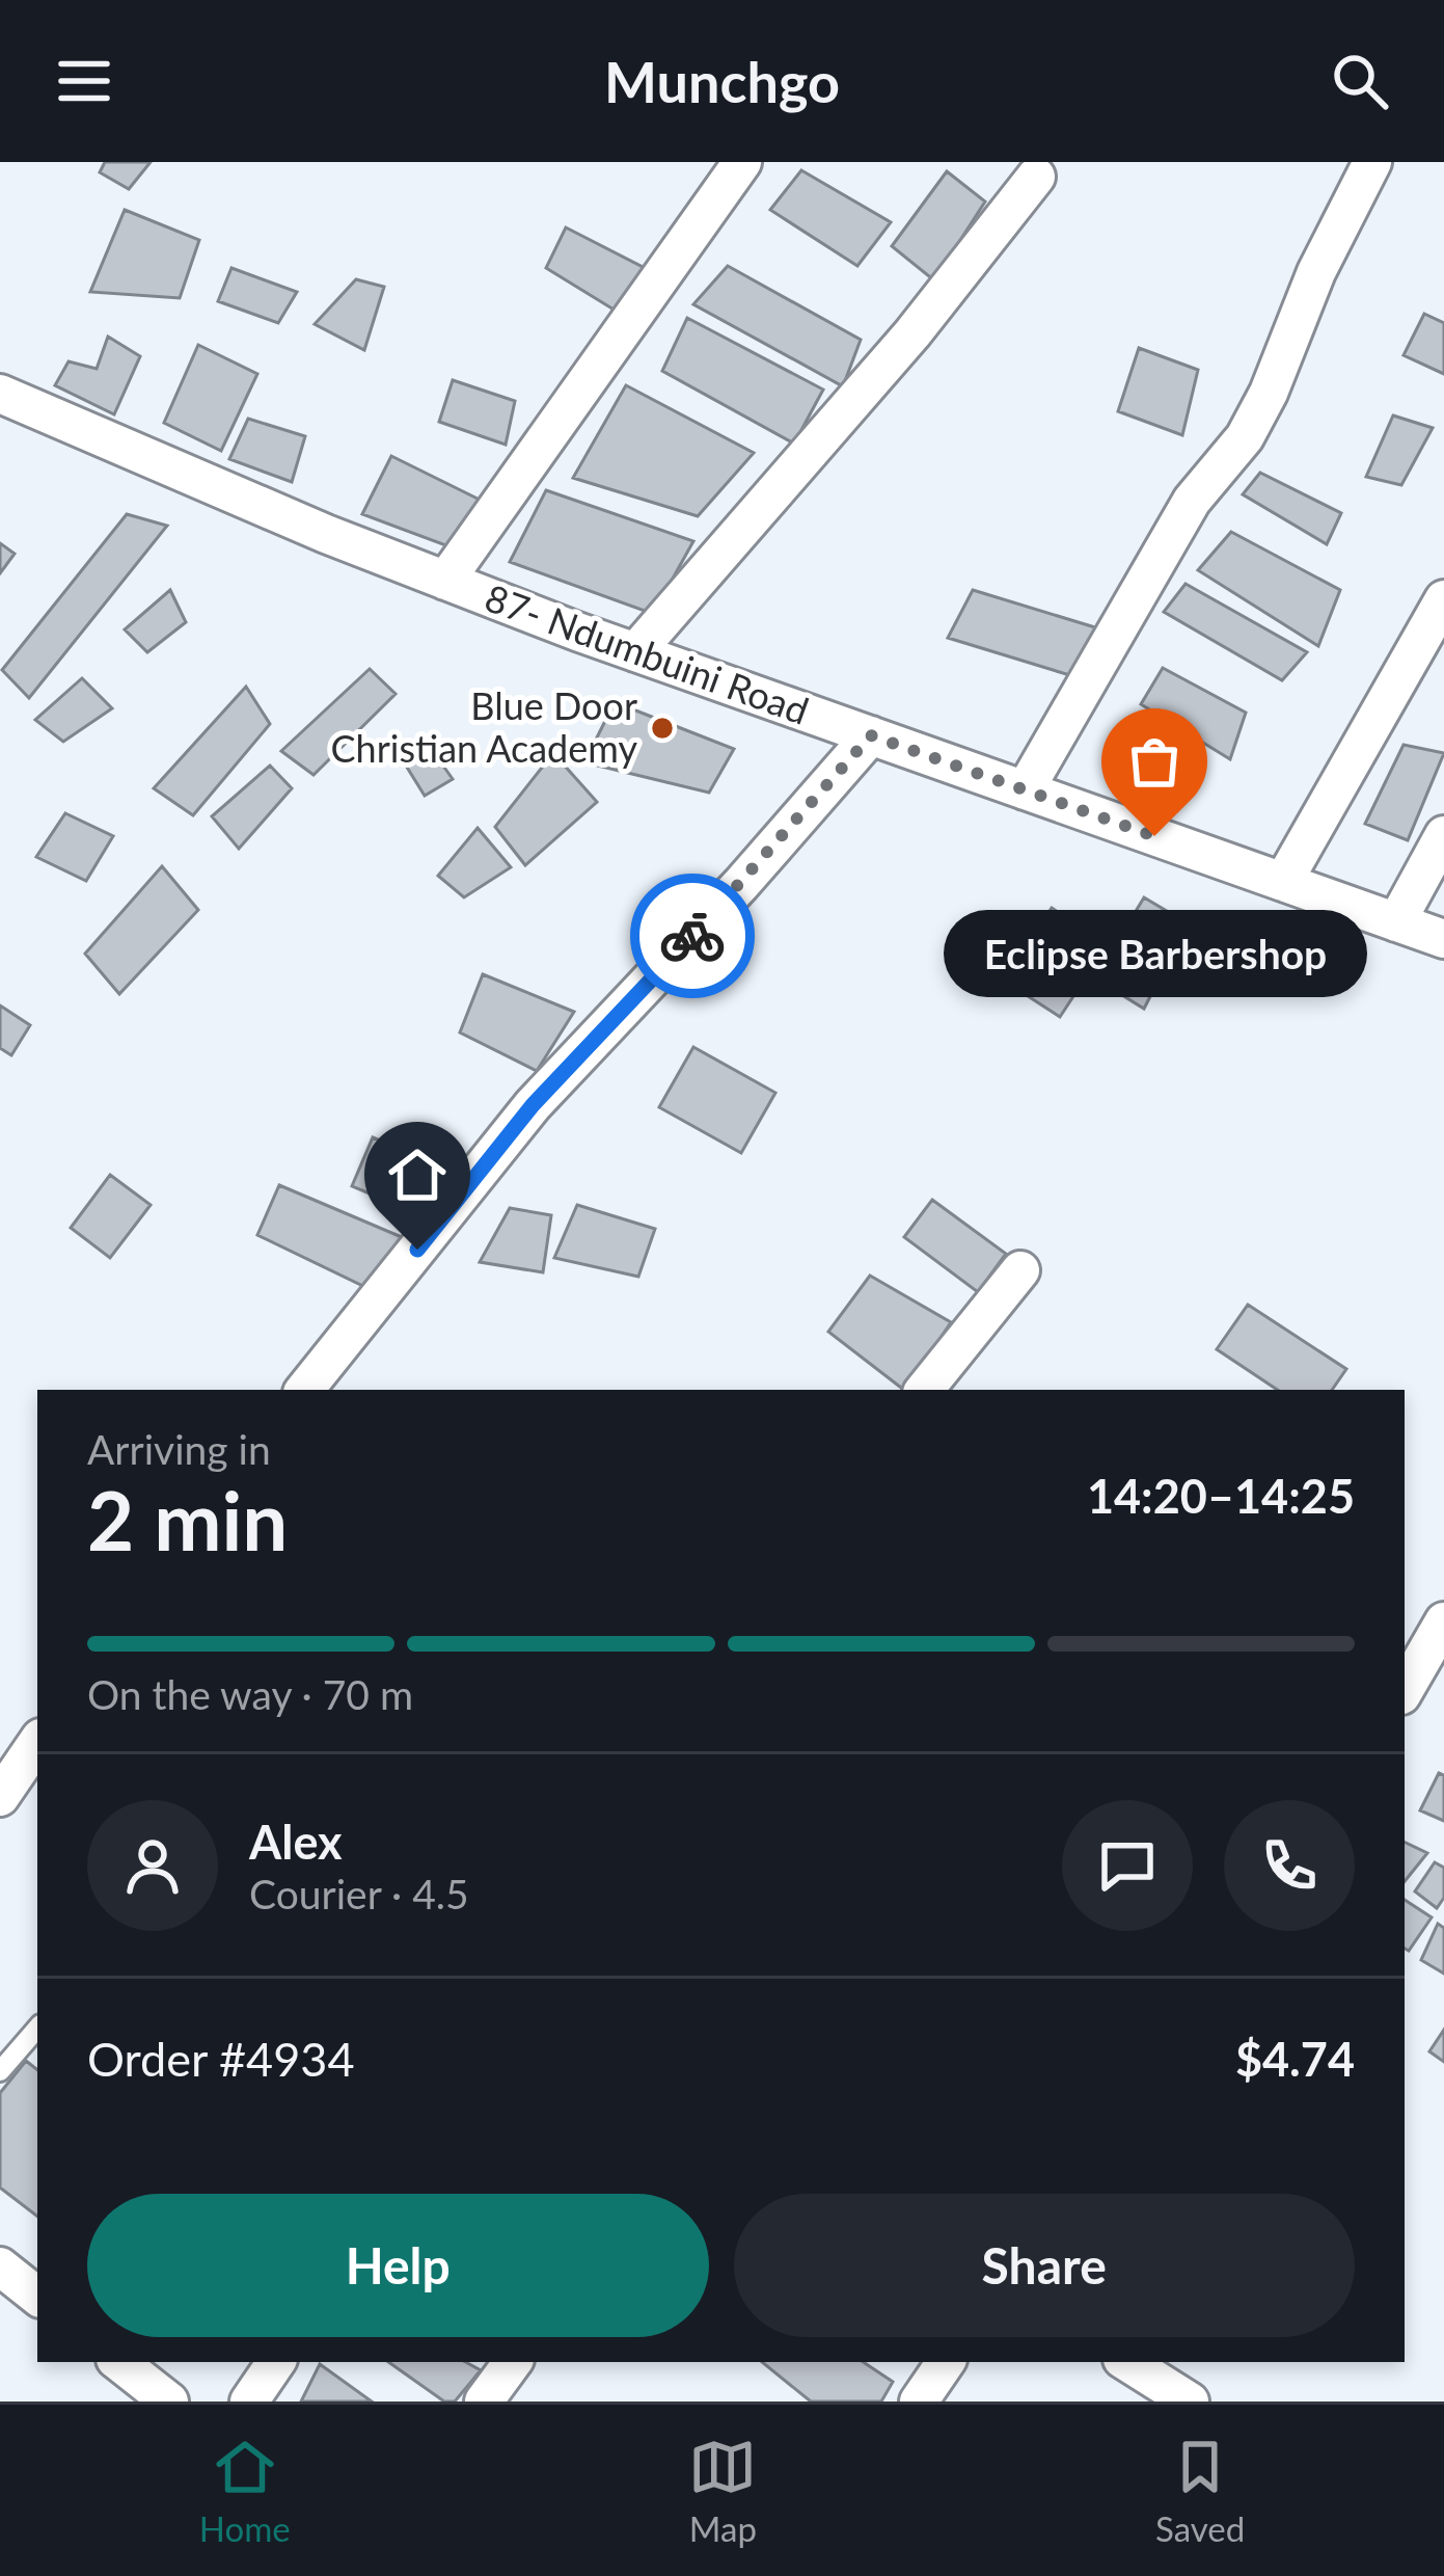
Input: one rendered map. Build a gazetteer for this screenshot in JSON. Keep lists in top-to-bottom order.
{
  "streets": {
    "street": ["87- Ndumbuini Road"]
  },
  "places": ["Blue Door Christian Academy", "Eclipse Barbershop"],
  "page": {
    "header": "Munchgo",
    "bubble": "Eclipse Barbershop",
    "heading": ["2 min", "Arriving in", "14:20–14:25"],
    "panel": [
      "Alex",
      "Courier · 4.5",
      "Order #4934",
      "$4.74"
    ],
    "bar": "On the way · 70 m",
    "buttons": ["Help", "Share"],
    "tabs": ["Home", "Map", "Saved"]
  }
}
